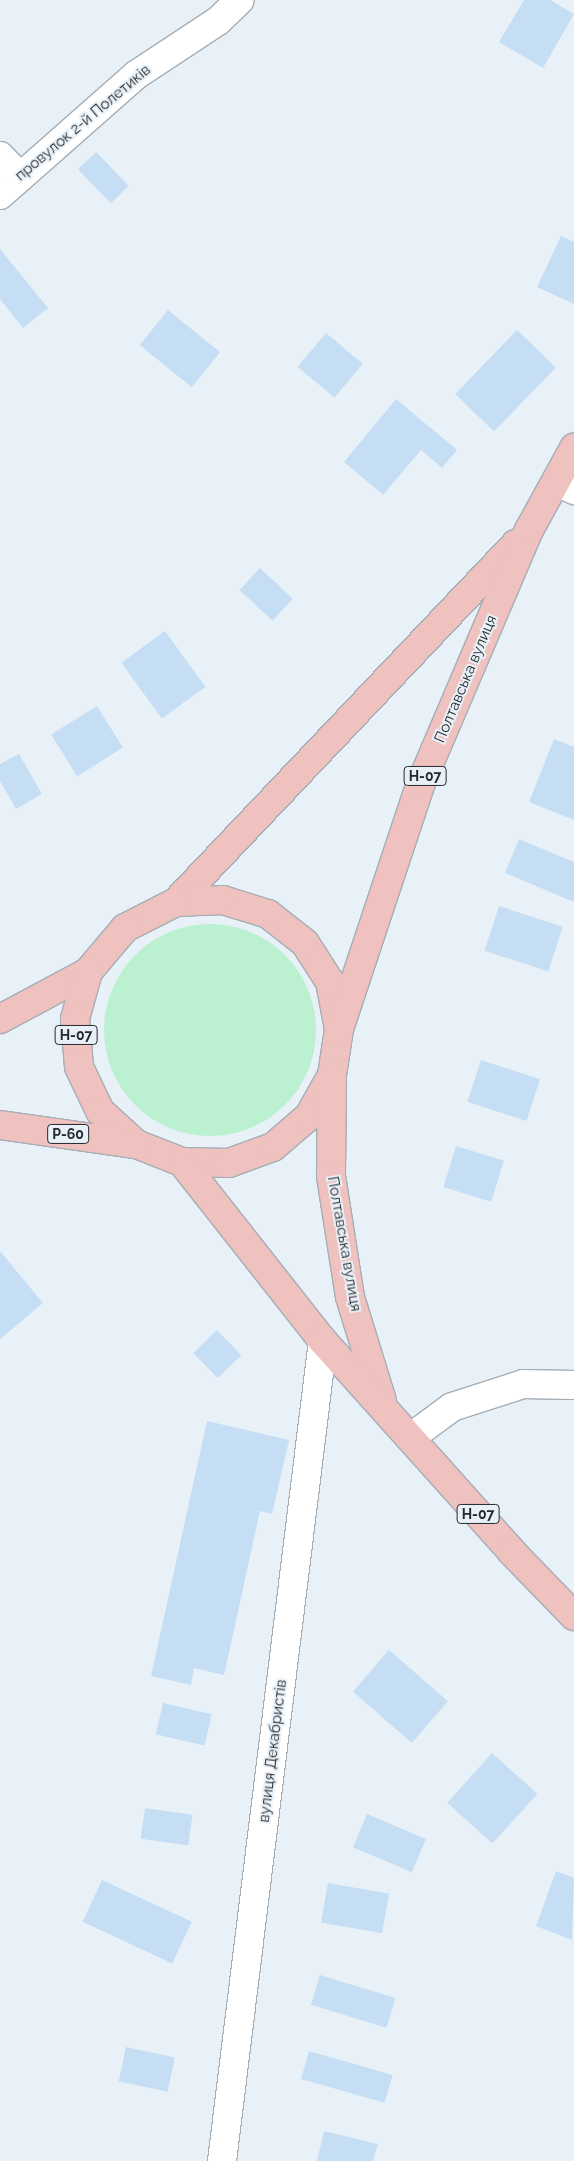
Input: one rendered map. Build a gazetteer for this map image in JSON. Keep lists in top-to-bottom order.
{
  "streets": {
    "main road": ["Полтавська вулиця", "Н-07", "Р-60"],
    "street": ["провулок 2-й Полетиків", "вулиця Декабристів"]
  },
  "crossings": [
    ["Полтавська вулиця", "Н-07"],
    ["Н-07", "Р-60"],
    ["Н-07", "вулиця Декабристів"]
  ]
}
